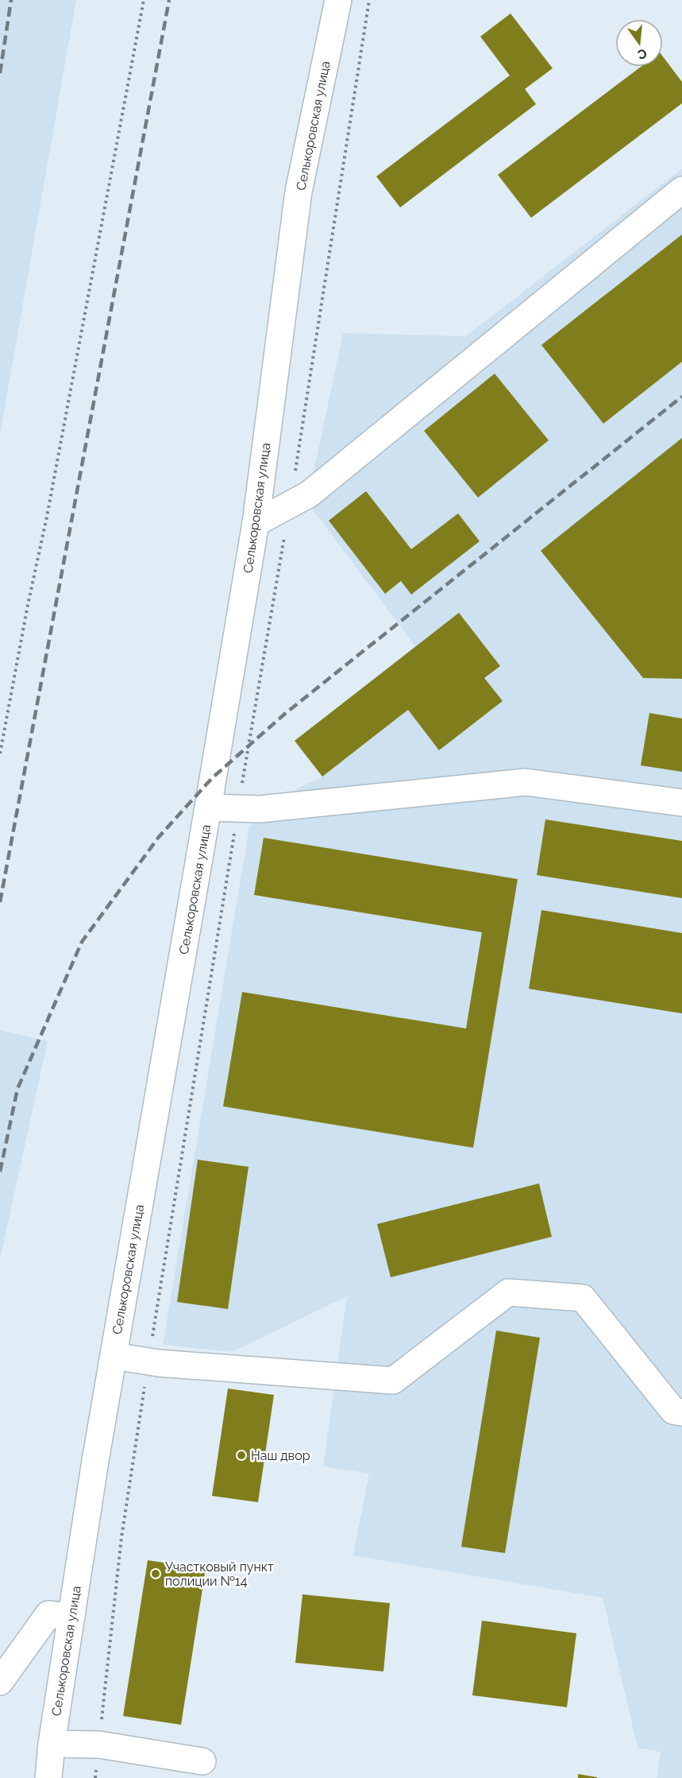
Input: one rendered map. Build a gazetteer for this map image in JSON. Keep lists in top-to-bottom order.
{
  "streets": {
    "main road": ["Селькоровская улица"]
  },
  "places": ["Наш двор", "Участковый пункт полиции №14"],
  "north": "bottom"
}
